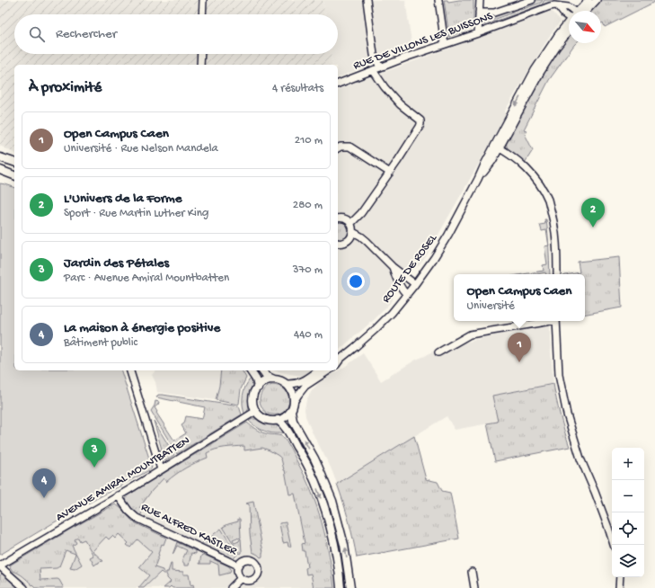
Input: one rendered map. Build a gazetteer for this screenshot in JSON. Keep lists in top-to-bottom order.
{
  "streets": {
    "street": [
      "RUE DE VILLONS LES BUISSONS",
      "ROUTE DE ROSEL",
      "AVENUE AMIRAL MOUNTBATTEN",
      "RUE ALFRED KASTLER"
    ]
  },
  "crossings": [
    ["AVENUE AMIRAL MOUNTBATTEN", "RUE ALFRED KASTLER"]
  ],
  "north": "bottom right",
  "page": {
    "search": "Rechercher",
    "heading": ["À proximité", "4 résultats"],
    "list": [
      {
        "mark": "1",
        "name": "Open Campus Caen",
        "note": "Université · Rue Nelson Mandela",
        "value": "210 m"
      },
      {
        "mark": "2",
        "name": "L'Univers de la Forme",
        "note": "Sport · Rue Martin Luther King",
        "value": "280 m"
      },
      {
        "mark": "3",
        "name": "Jardin des Pétales",
        "note": "Parc · Avenue Amiral Mountbatten",
        "value": "370 m"
      },
      {
        "mark": "4",
        "name": "La maison à énergie positive",
        "note": "Bâtiment public",
        "value": "440 m"
      }
    ],
    "pins": [
      "2",
      "1",
      "3",
      "4"
    ],
    "popup": ["Open Campus Caen", "Université"],
    "map_buttons": ["+", "−"]
  }
}
